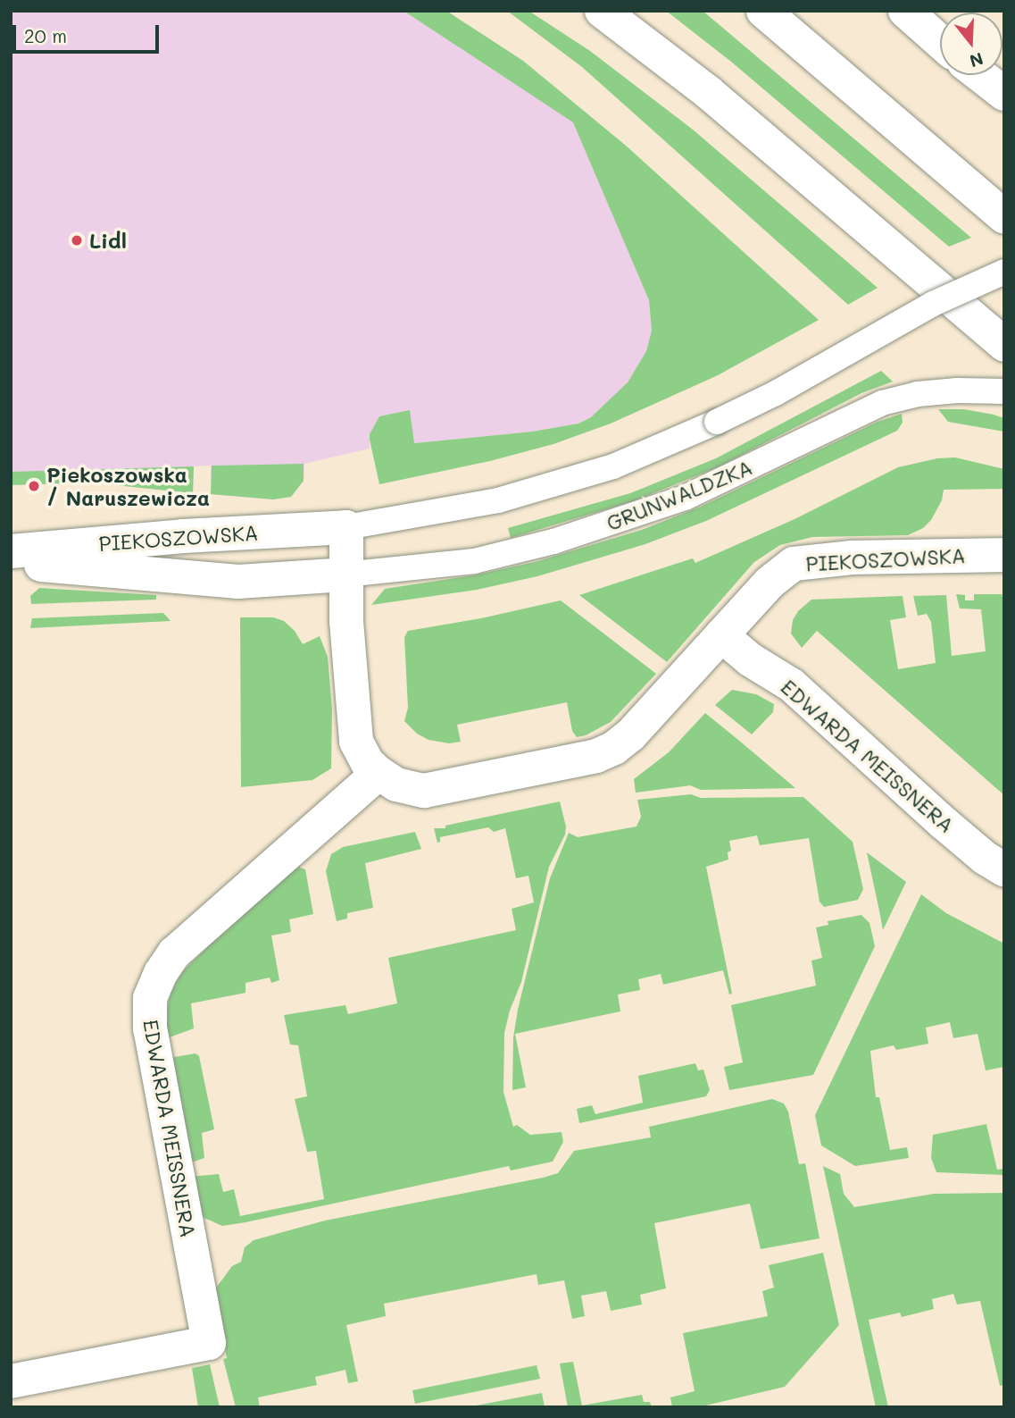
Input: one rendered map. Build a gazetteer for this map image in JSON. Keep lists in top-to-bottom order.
{
  "streets": {
    "street": ["PIEKOSZOWSKA", "EDWARDA MEISSNERA"],
    "lane": ["GRUNWALDZKA"]
  },
  "crossings": [
    ["GRUNWALDZKA", "PIEKOSZOWSKA"],
    ["PIEKOSZOWSKA", "EDWARDA MEISSNERA"]
  ],
  "places": ["Lidl", "Piekoszowska / Naruszewicza"],
  "scale_bar": "20 m",
  "north": "bottom"
}
